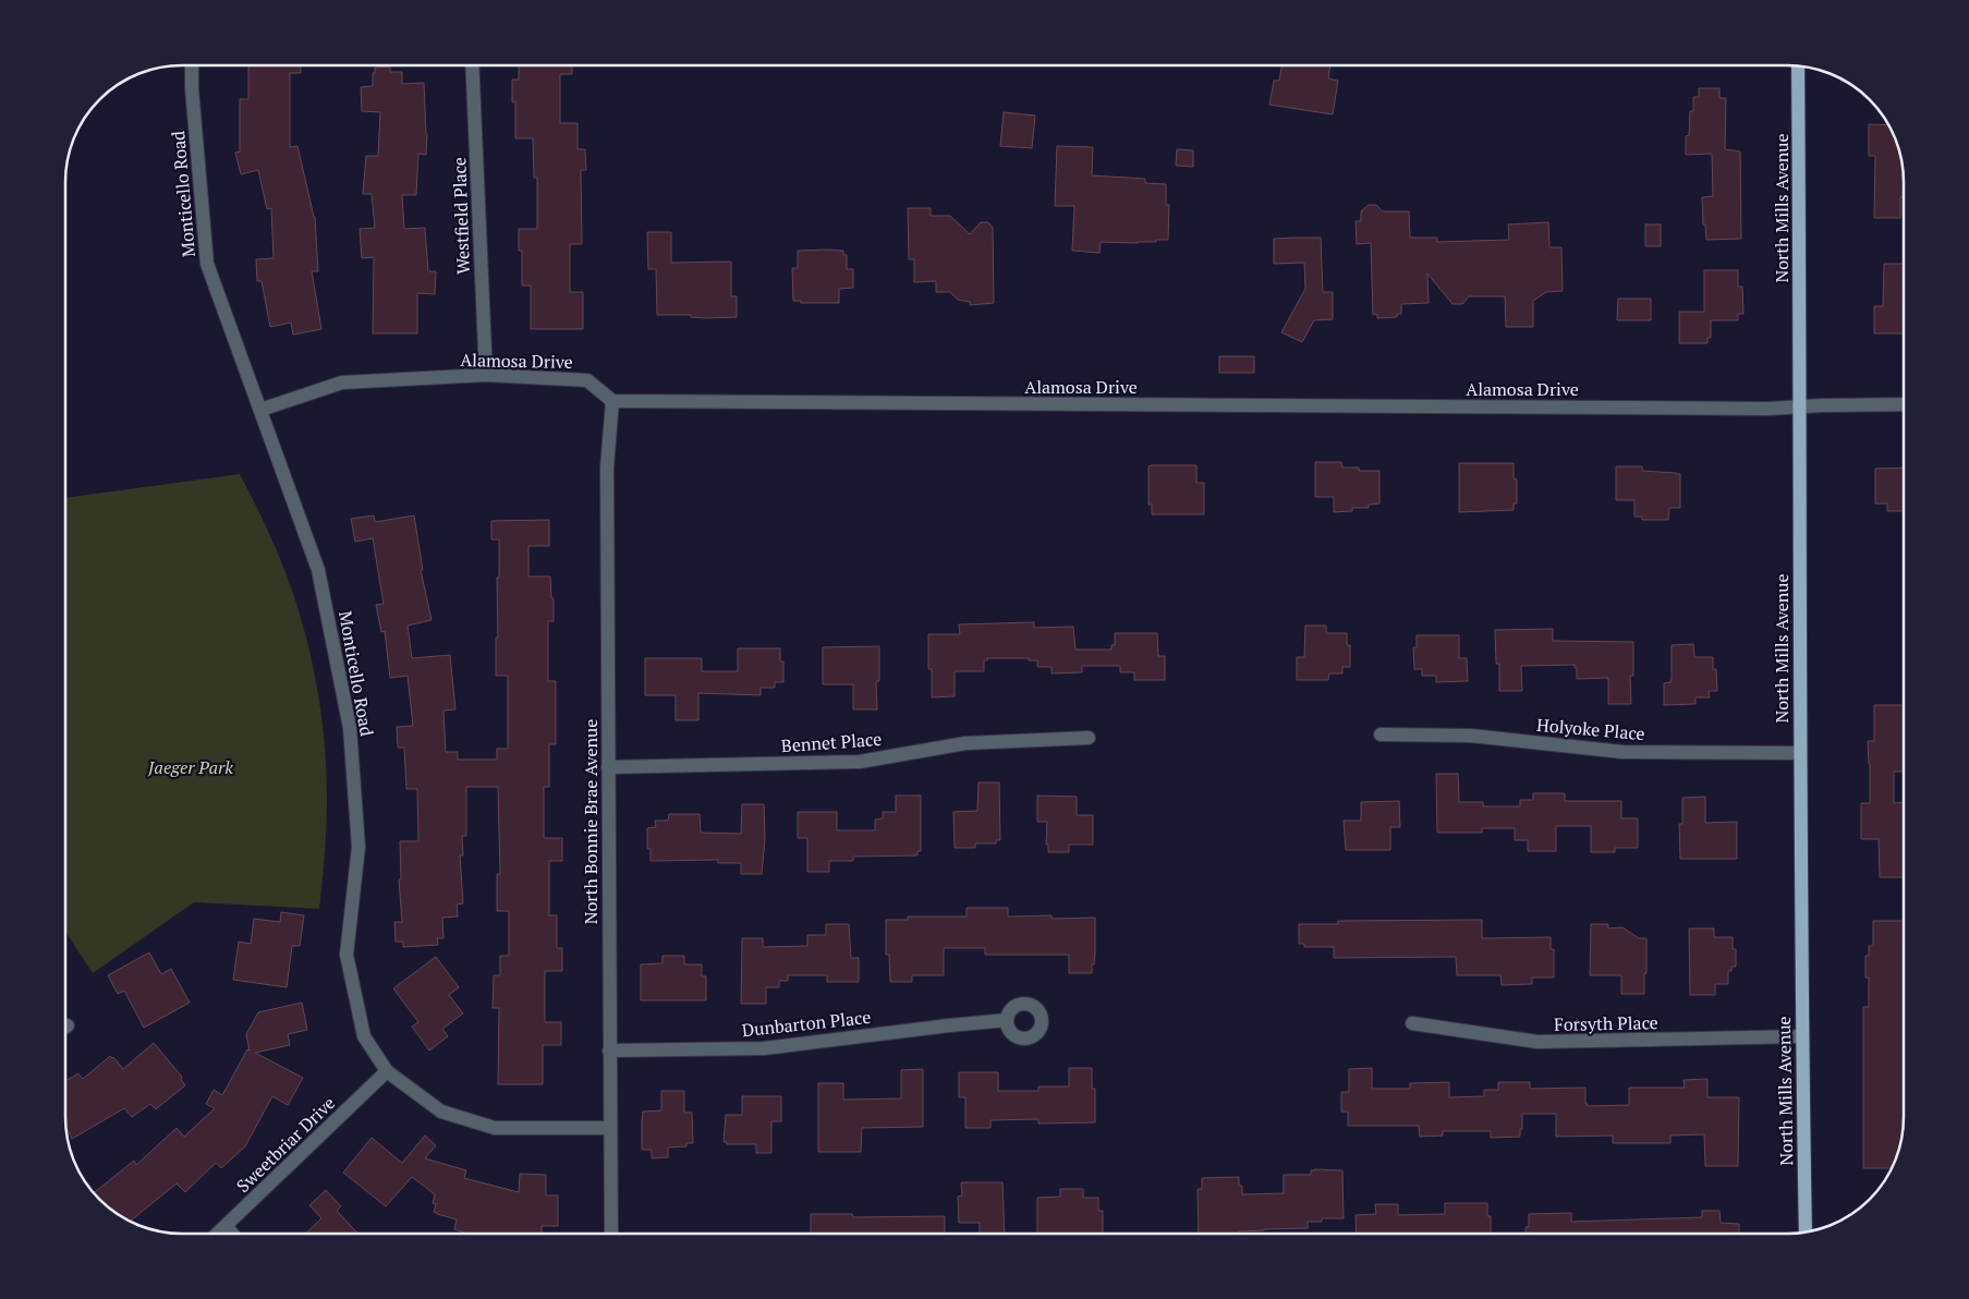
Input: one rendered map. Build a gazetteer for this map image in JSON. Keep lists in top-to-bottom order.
{
  "streets": {
    "main road": ["North Mills Avenue"],
    "street": [
      "Monticello Road",
      "Westfield Place",
      "Alamosa Drive",
      "Holyoke Place",
      "Bennet Place",
      "North Bonnie Brae Avenue",
      "Dunbarton Place",
      "Forsyth Place",
      "Sweetbriar Drive"
    ]
  },
  "crossings": [
    ["Monticello Road", "Alamosa Drive"],
    ["Monticello Road", "North Bonnie Brae Avenue"],
    ["Monticello Road", "Sweetbriar Drive"],
    ["North Mills Avenue", "Alamosa Drive"],
    ["North Mills Avenue", "Holyoke Place"],
    ["North Mills Avenue", "Forsyth Place"],
    ["Westfield Place", "Alamosa Drive"],
    ["Alamosa Drive", "North Bonnie Brae Avenue"],
    ["Bennet Place", "North Bonnie Brae Avenue"],
    ["North Bonnie Brae Avenue", "Dunbarton Place"]
  ],
  "parks": ["Jaeger Park"]
}
